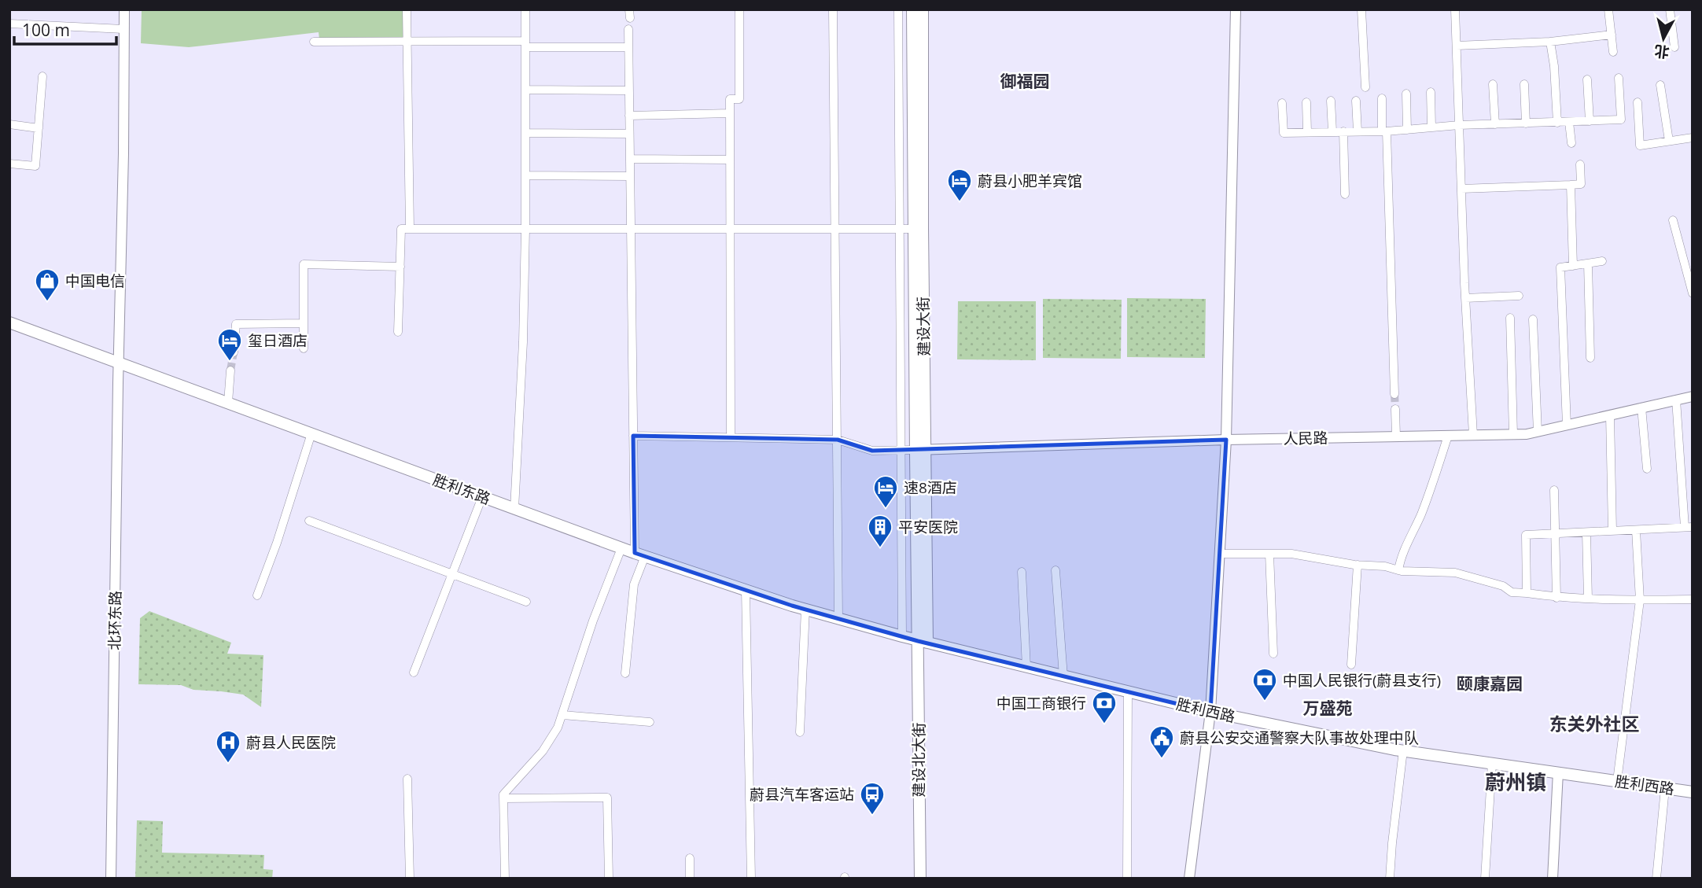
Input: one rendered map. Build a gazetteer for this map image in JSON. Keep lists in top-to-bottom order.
{
  "streets": {
    "main road": [
      "建设大街",
      "胜利东路",
      "胜利西路",
      "建设北大街"
    ],
    "street": ["人民路", "北环东路"]
  },
  "crossings": [
    ["建设大街", "人民路"],
    ["建设大街", "胜利东路"],
    ["建设大街", "胜利西路"],
    ["建设大街", "建设北大街"],
    ["胜利东路", "北环东路"],
    ["胜利东路", "胜利西路"],
    ["胜利东路", "建设北大街"],
    ["胜利西路", "建设北大街"]
  ],
  "districts": [
    "御福园",
    "颐康嘉园",
    "万盛苑",
    "东关外社区",
    "蔚州镇"
  ],
  "places": {
    "hotel": ["蔚县小肥羊宾馆", "玺日酒店", "速8酒店"],
    "shop": ["中国电信"],
    "building": ["平安医院"],
    "bank": ["中国人民银行(蔚县支行)", "中国工商银行"],
    "public building": ["蔚县公安交通警察大队事故处理中队"],
    "hospital": ["蔚县人民医院"],
    "bus stop": ["蔚县汽车客运站"]
  },
  "scale_bar": "100 m",
  "north": "bottom"
}
